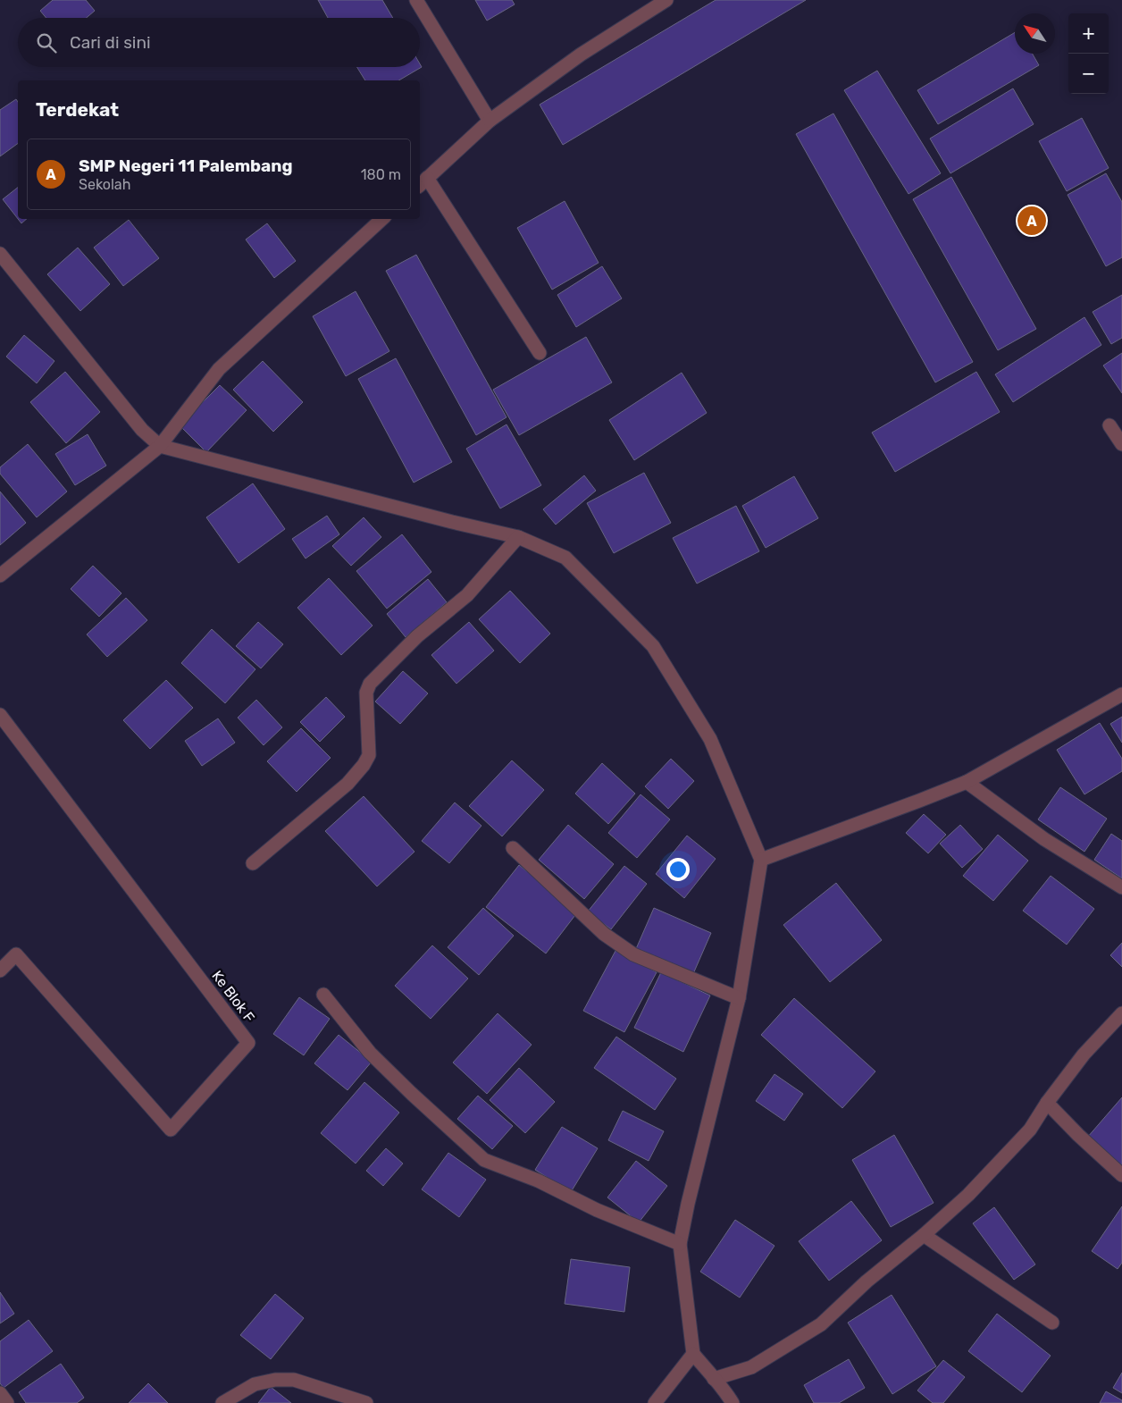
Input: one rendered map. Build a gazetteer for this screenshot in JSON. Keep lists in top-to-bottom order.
{
  "streets": {
    "street": ["Ke Blok F"]
  },
  "north": "top left",
  "page": {
    "map_buttons": ["+", "−"],
    "search": "Cari di sini",
    "heading": "Terdekat",
    "list": [
      {
        "mark": "A",
        "name": "SMP Negeri 11 Palembang",
        "note": "Sekolah",
        "value": "180 m"
      }
    ],
    "pins": "A"
  }
}
